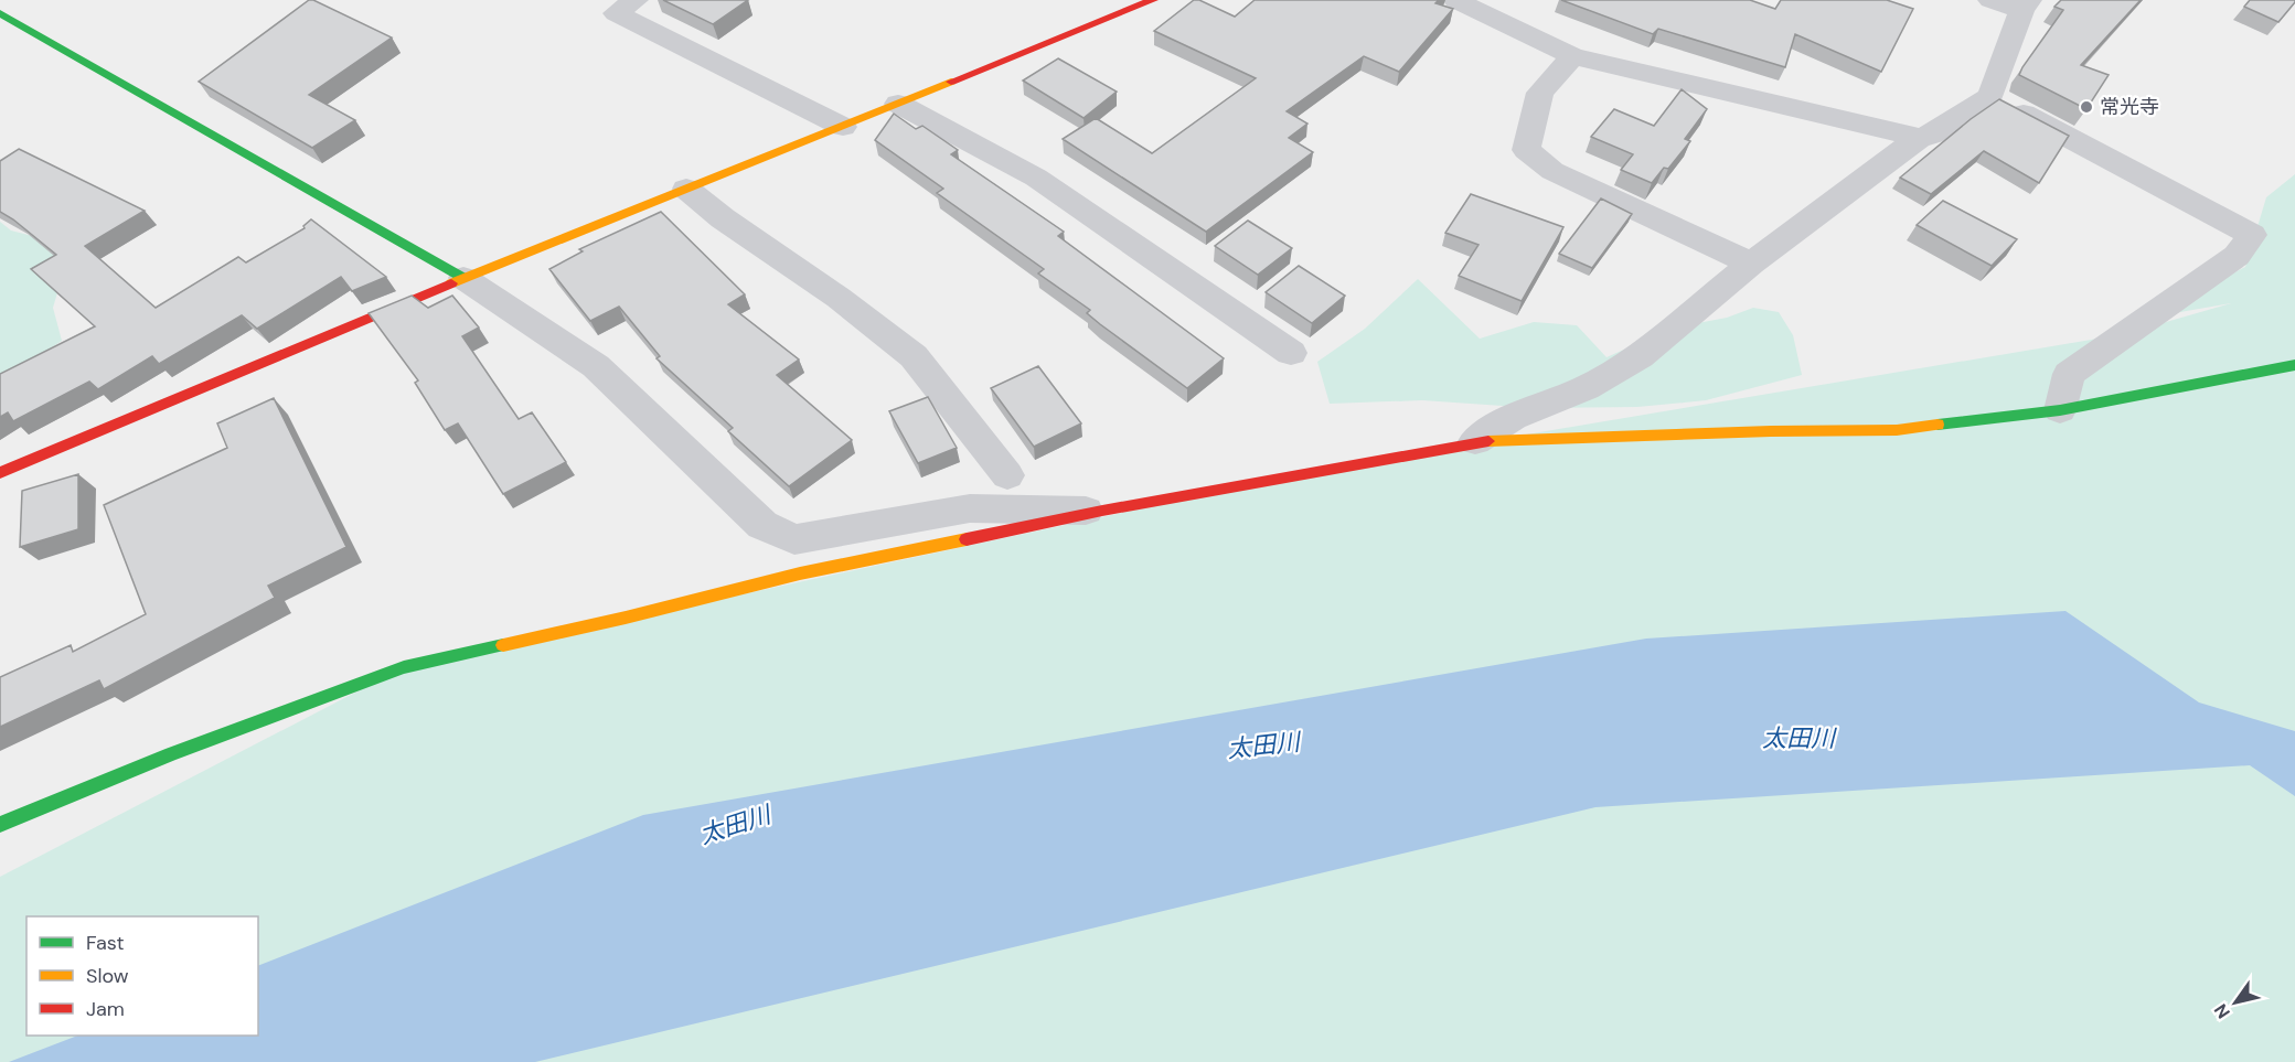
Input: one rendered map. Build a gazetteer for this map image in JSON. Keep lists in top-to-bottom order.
{
  "water": ["太田川"],
  "places": ["常光寺"],
  "legend": ["Fast", "Slow", "Jam"],
  "north": "bottom left"
}
